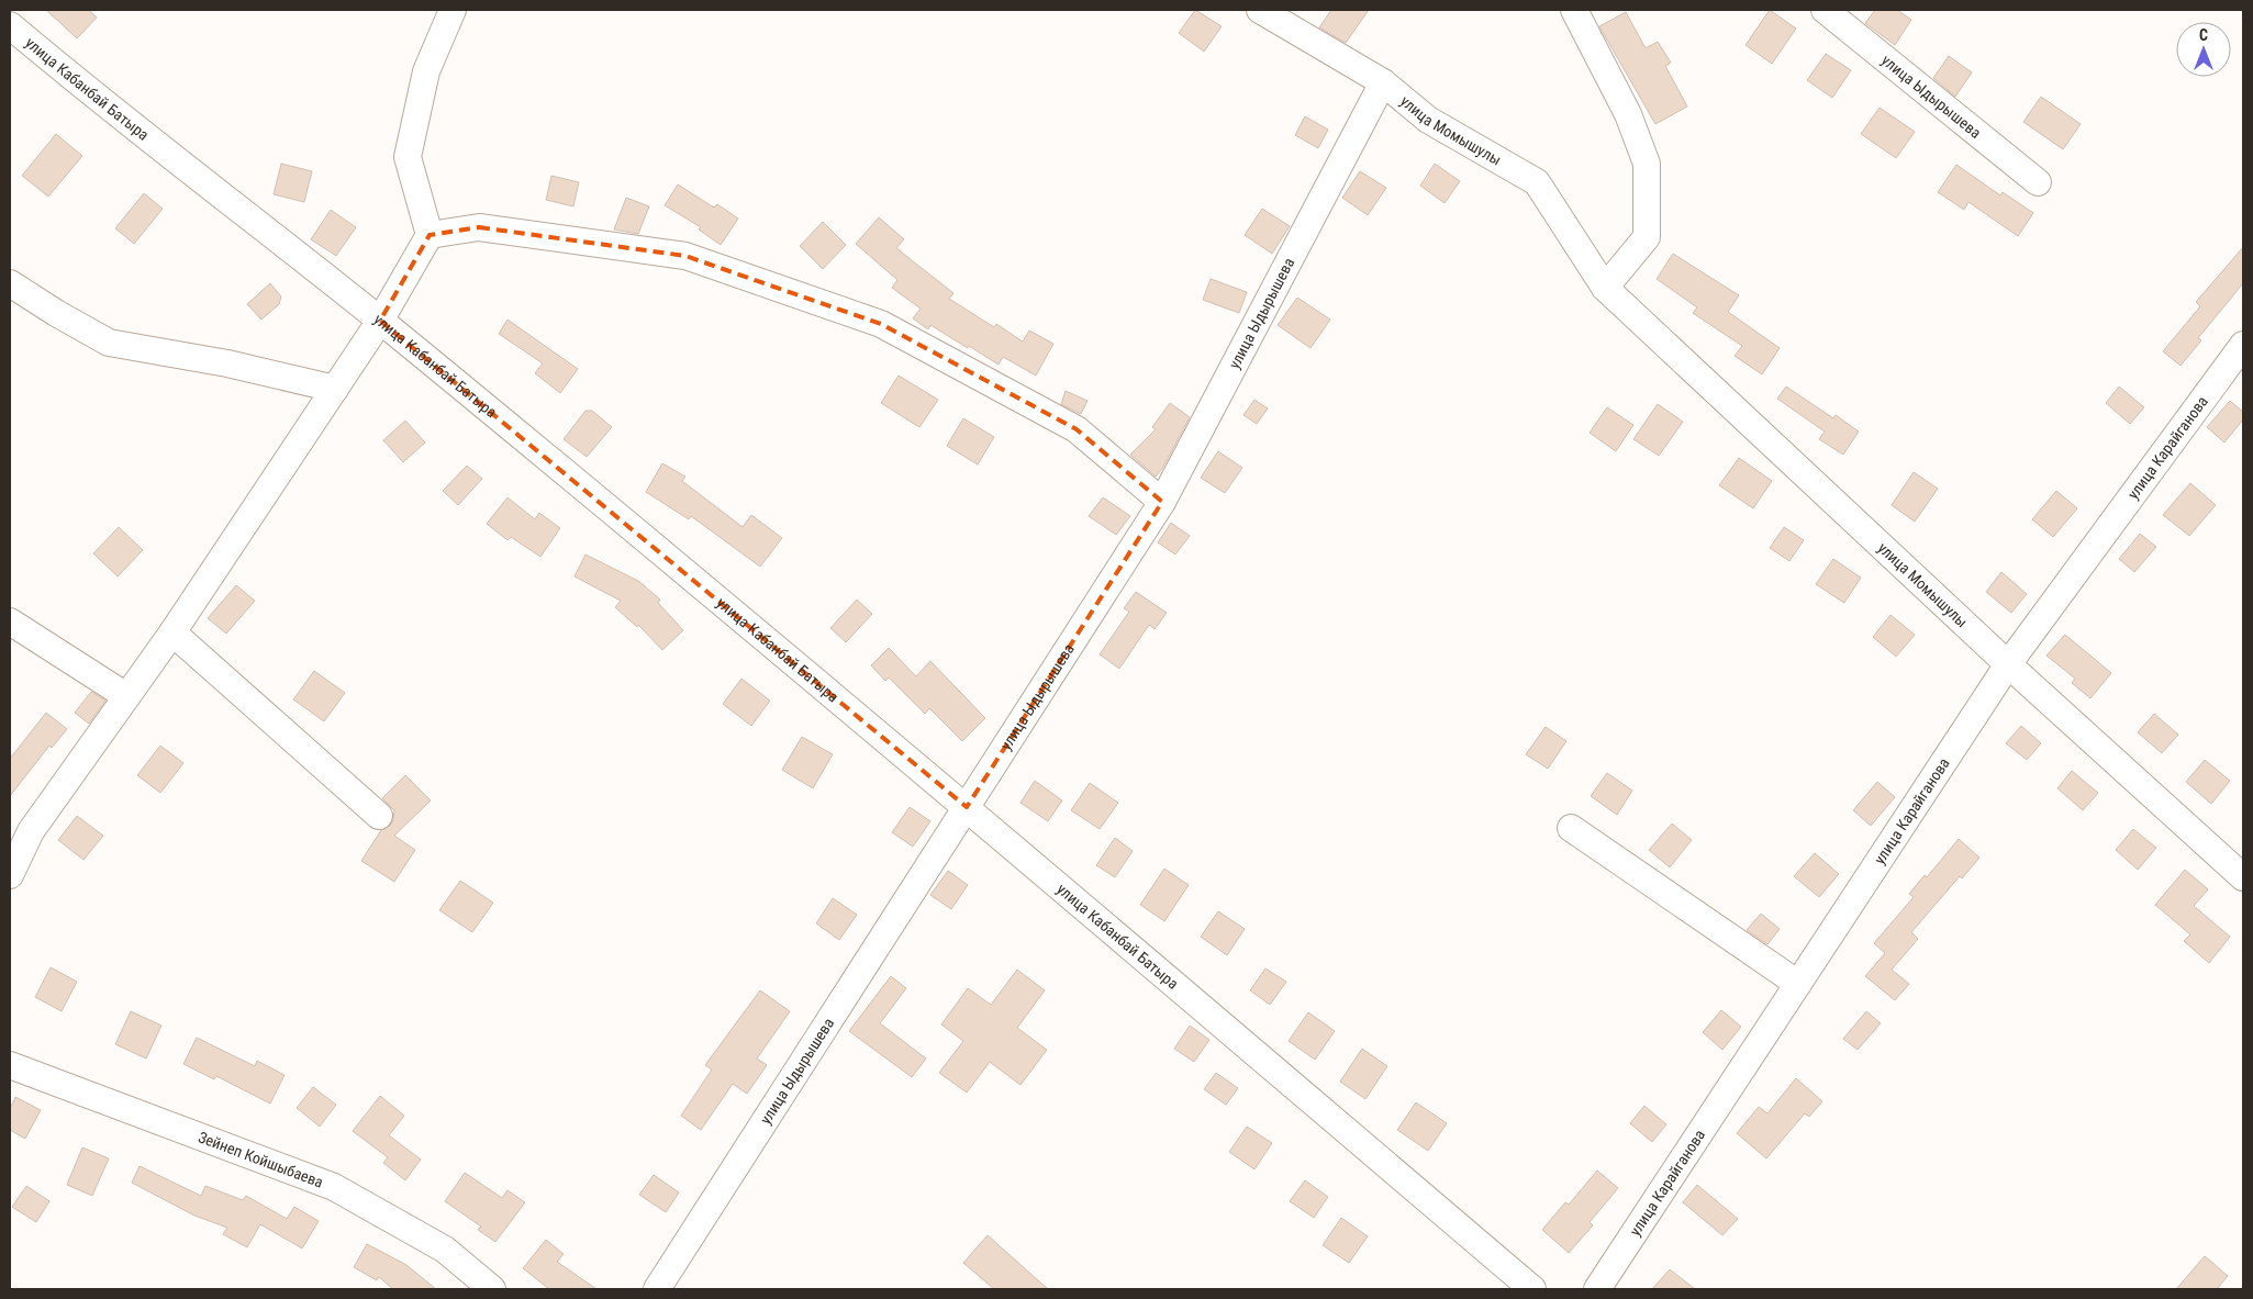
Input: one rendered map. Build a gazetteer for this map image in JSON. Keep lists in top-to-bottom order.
{
  "streets": {
    "street": [
      "улица Кабанбай Батыра",
      "улица Ыдырышева",
      "улица Момышулы",
      "улица Карайганова",
      "Зейнеп Койшыбаева"
    ]
  },
  "crossings": [
    ["улица Кабанбай Батыра", "улица Ыдырышева"],
    ["улица Ыдырышева", "улица Момышулы"],
    ["улица Момышулы", "улица Карайганова"]
  ],
  "north": "top"
}
